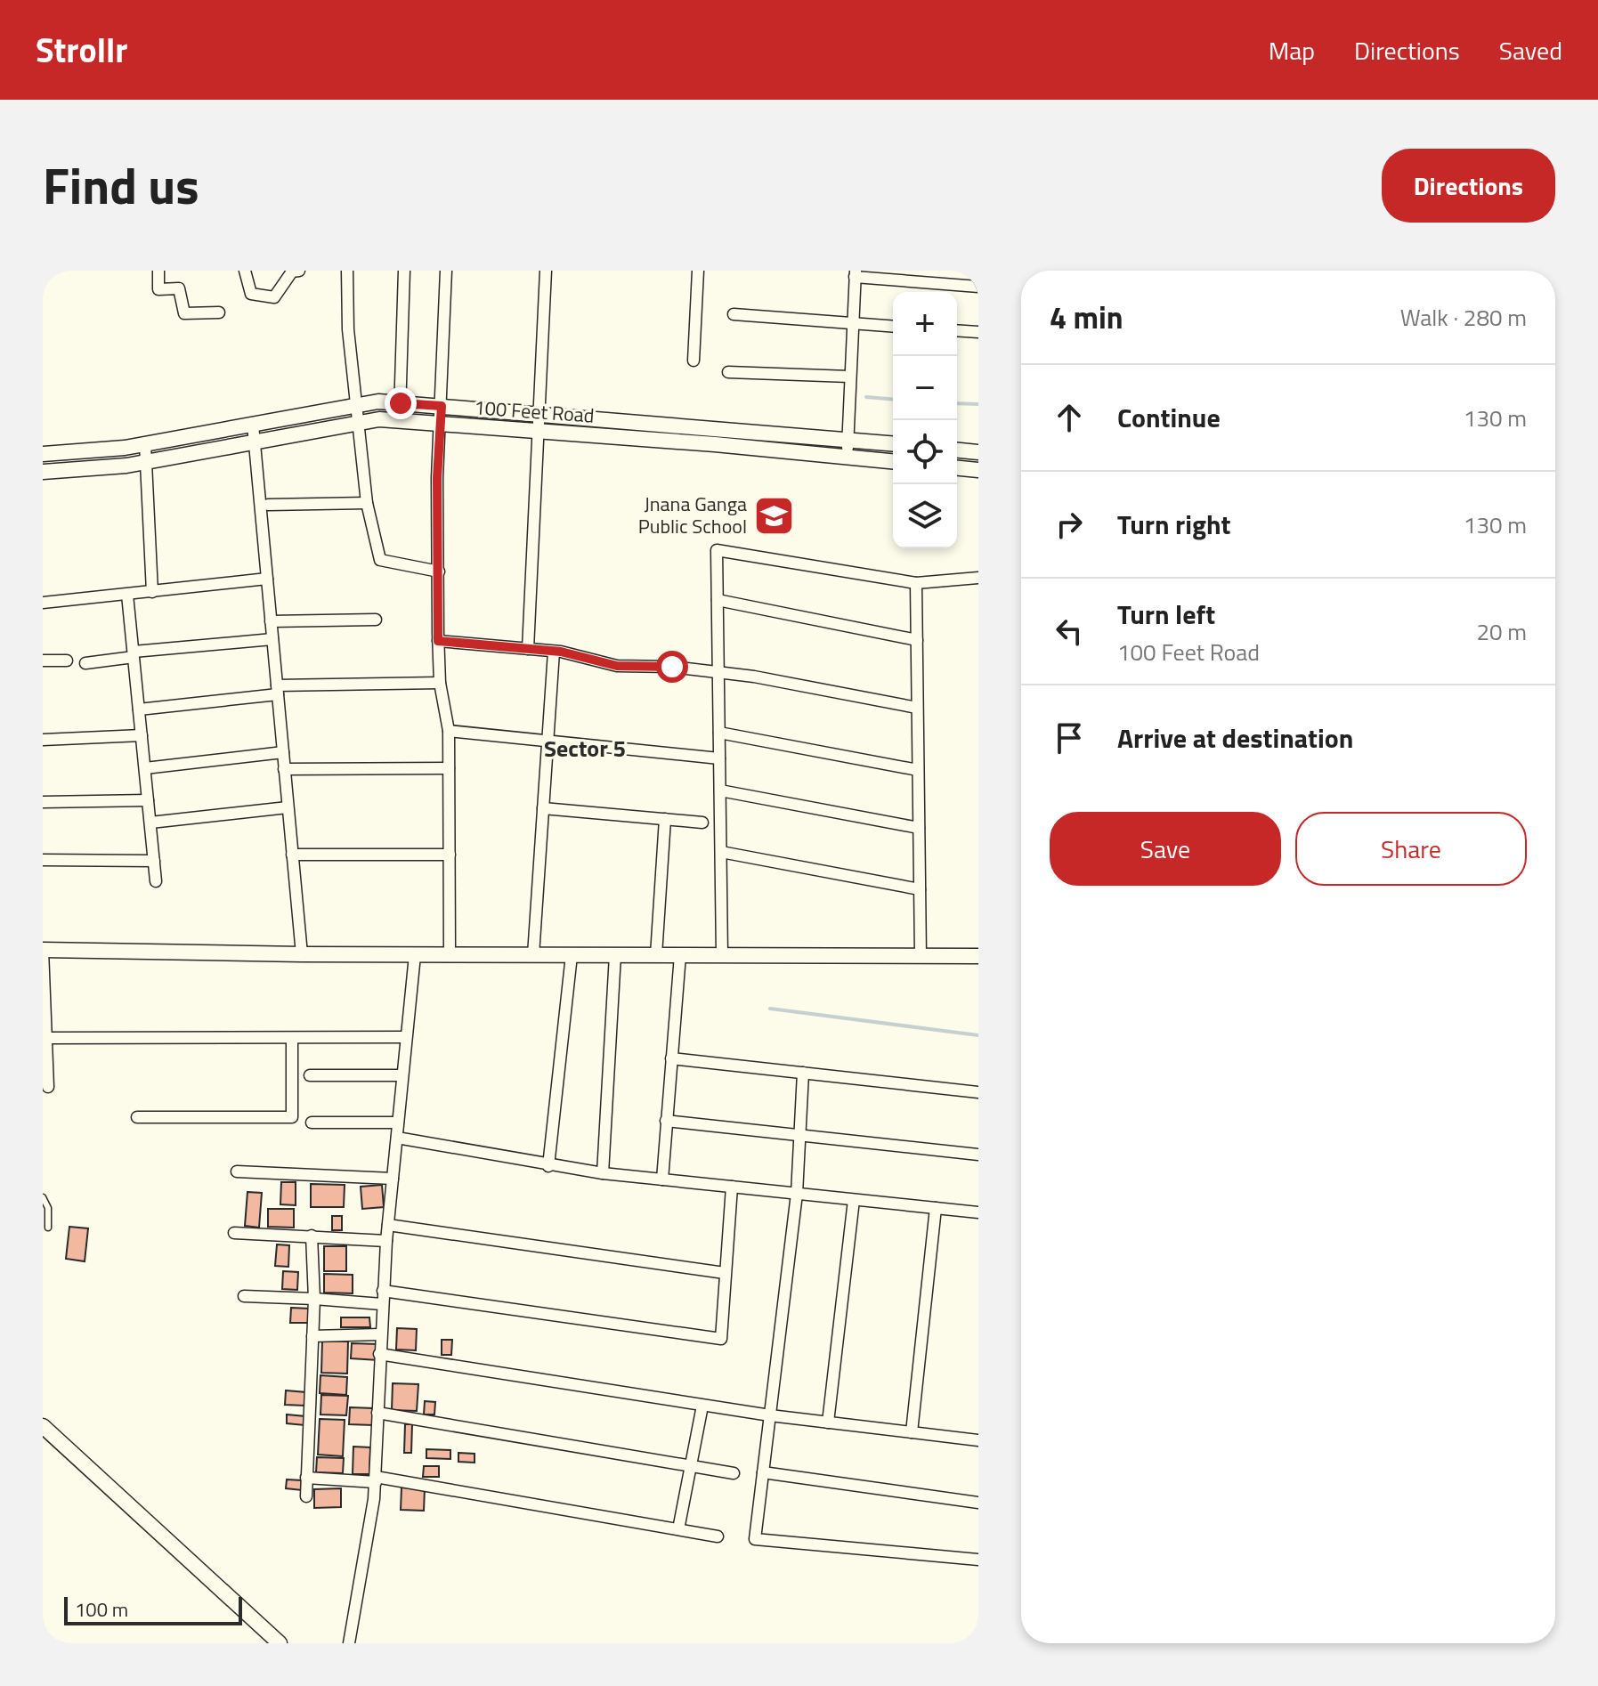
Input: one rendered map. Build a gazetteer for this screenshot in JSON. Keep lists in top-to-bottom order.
{
  "streets": {
    "main road": ["100 Feet Road"]
  },
  "districts": ["Sector 5"],
  "places": {
    "school or university": ["Jnana Ganga Public School"]
  },
  "scale_bar": "100 m",
  "page": {
    "header": "Strollr",
    "nav": ["Map", "Directions", "Saved"],
    "title": "Find us",
    "buttons": [
      "Directions",
      ["Save", "Share"]
    ],
    "heading": ["4 min", "Walk · 280 m"],
    "map_buttons": ["+", "−"],
    "list": [
      ["Continue", "130 m"],
      ["Turn right", "130 m"],
      ["Turn left", "100 Feet Road", "20 m"],
      "Arrive at destination"
    ],
    "scale": "100 m"
  }
}
